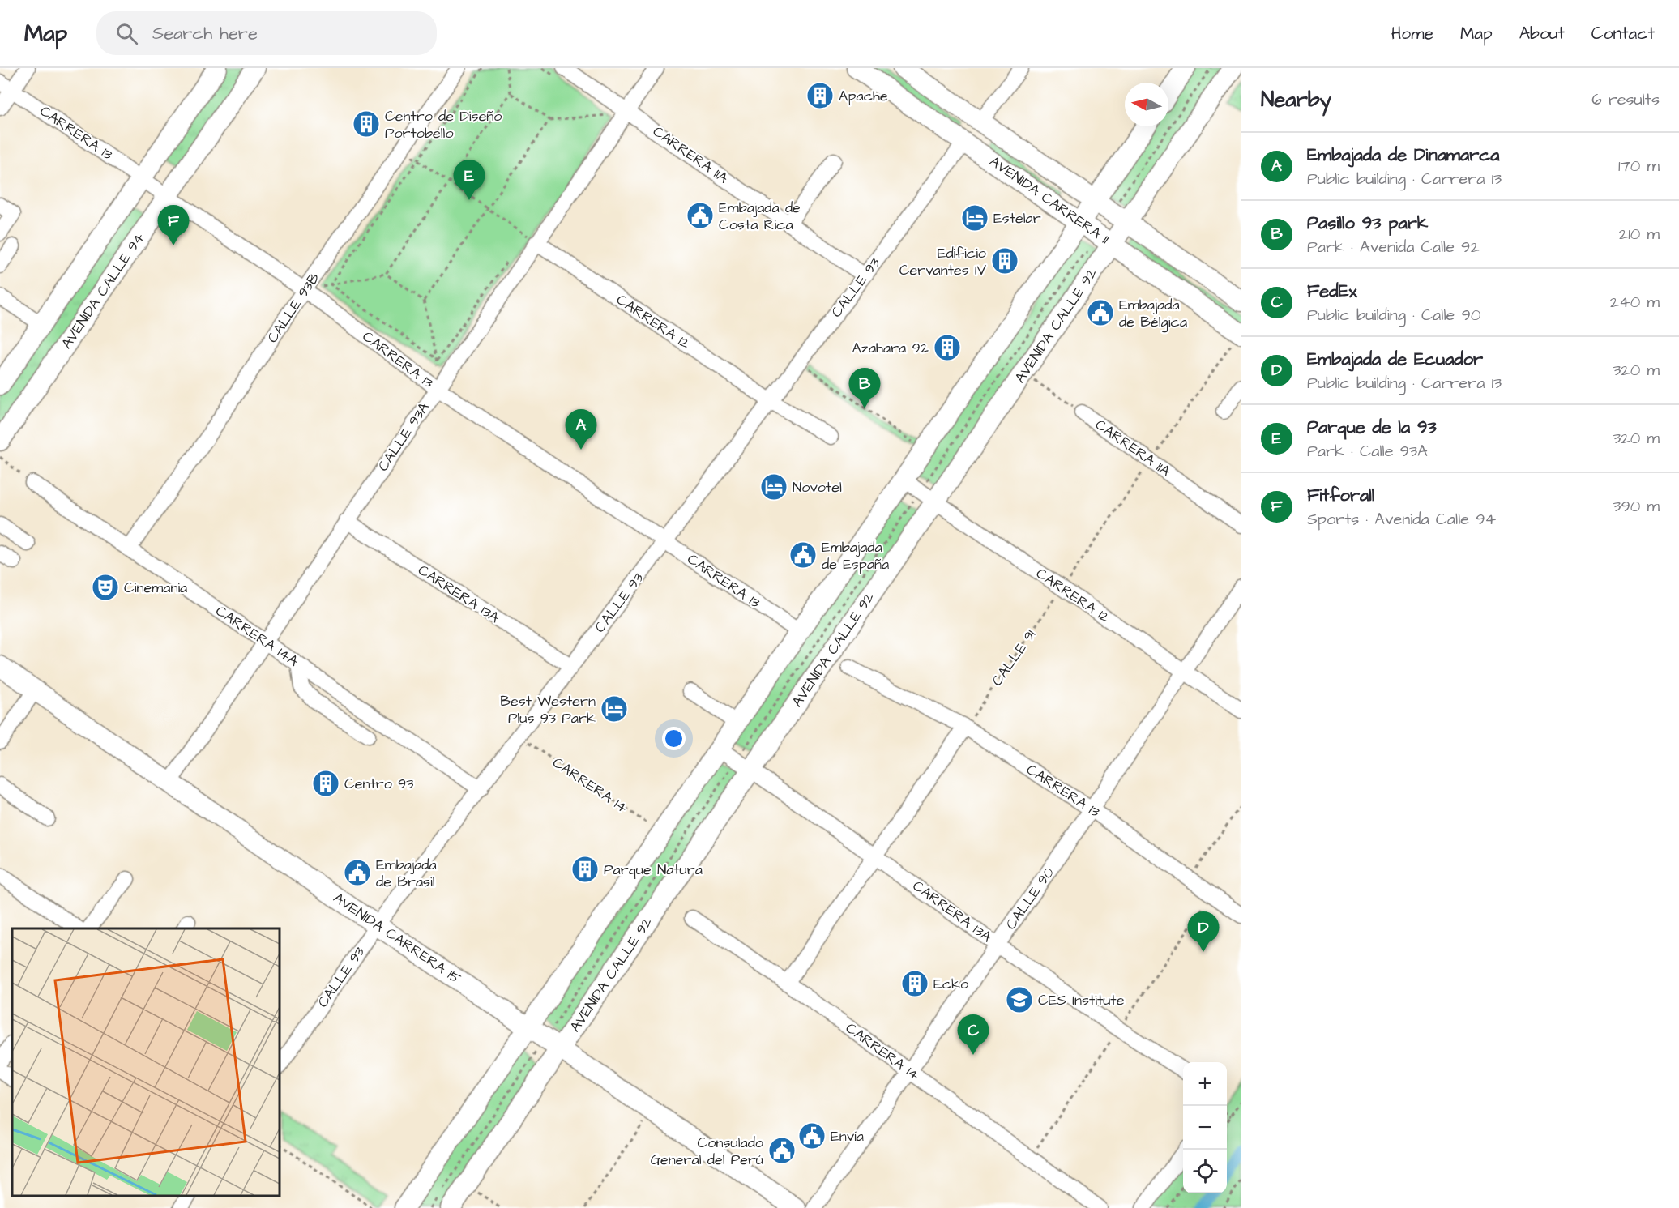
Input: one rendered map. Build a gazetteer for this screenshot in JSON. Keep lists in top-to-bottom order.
{
  "streets": {
    "main road": [
      "AVENIDA CARRERA 11",
      "AVENIDA CALLE 94",
      "AVENIDA CALLE 92",
      "AVENIDA CARRERA 15"
    ],
    "street": [
      "CARRERA 13",
      "CARRERA 11A",
      "CALLE 93",
      "CALLE 93B",
      "CARRERA 12",
      "CALLE 93A",
      "CARRERA 13A",
      "CARRERA 14A",
      "CARRERA 14",
      "CALLE 90"
    ],
    "path": ["CALLE 91"]
  },
  "crossings": [
    ["CARRERA 13", "CALLE 93"],
    ["CARRERA 13", "AVENIDA CALLE 94"],
    ["CARRERA 13", "CALLE 93B"],
    ["CARRERA 13", "AVENIDA CALLE 92"],
    ["CARRERA 13", "CALLE 93A"],
    ["CARRERA 13", "CALLE 91"],
    ["CARRERA 13", "CALLE 90"],
    ["CARRERA 11A", "CALLE 93"],
    ["CARRERA 11A", "AVENIDA CALLE 92"],
    ["CARRERA 11A", "CALLE 93A"],
    ["CARRERA 11A", "CALLE 91"],
    ["AVENIDA CARRERA 11", "CALLE 93"],
    ["AVENIDA CARRERA 11", "AVENIDA CALLE 92"],
    ["AVENIDA CARRERA 11", "CALLE 91"],
    ["CALLE 93", "CARRERA 12"],
    ["CALLE 93", "CARRERA 13A"],
    ["CALLE 93", "CARRERA 14A"],
    ["CALLE 93", "CARRERA 14"],
    ["CALLE 93", "AVENIDA CARRERA 15"],
    ["CALLE 93B", "CARRERA 14A"],
    ["CARRERA 12", "AVENIDA CALLE 92"],
    ["CARRERA 12", "CALLE 93A"],
    ["CARRERA 12", "CALLE 91"],
    ["CARRERA 12", "CALLE 90"],
    ["AVENIDA CALLE 92", "CARRERA 13A"],
    ["AVENIDA CALLE 92", "CARRERA 14"],
    ["AVENIDA CALLE 92", "AVENIDA CARRERA 15"],
    ["CALLE 93A", "CARRERA 13A"],
    ["CALLE 93A", "CARRERA 14A"],
    ["CALLE 93A", "AVENIDA CARRERA 15"],
    ["CARRERA 13A", "CALLE 90"],
    ["CARRERA 14", "CALLE 90"]
  ],
  "places": {
    "building": [
      "Apache",
      "Centro de Diseño Portobello",
      "Edificio Cervantes IV",
      "Azahara 92",
      "Centro 93",
      "Parque Natura",
      "Ecko"
    ],
    "public building": [
      "Embajada de Costa Rica",
      "Embajada de Bélgica",
      "Embajada de España",
      "Embajada de Brasil",
      "Envía",
      "Consulado General del Perú"
    ],
    "hotel": ["Estelar", "Novotel", "Best Western Plus 93 Park"],
    "theatre": ["Cinemania"],
    "school or university": ["CES Institute"]
  },
  "north": "left",
  "page": {
    "header": "Map",
    "search": "Search here",
    "nav": [
      "Home",
      "Map",
      "About",
      "Contact"
    ],
    "heading": ["Nearby", "6 results"],
    "list": [
      {
        "mark": "A",
        "name": "Embajada de Dinamarca",
        "note": "Public building · Carrera 13",
        "value": "170 m"
      },
      {
        "mark": "B",
        "name": "Pasillo 93 park",
        "note": "Park · Avenida Calle 92",
        "value": "210 m"
      },
      {
        "mark": "C",
        "name": "FedEx",
        "note": "Public building · Calle 90",
        "value": "240 m"
      },
      {
        "mark": "D",
        "name": "Embajada de Ecuador",
        "note": "Public building · Carrera 13",
        "value": "320 m"
      },
      {
        "mark": "E",
        "name": "Parque de la 93",
        "note": "Park · Calle 93A",
        "value": "320 m"
      },
      {
        "mark": "F",
        "name": "Fitforall",
        "note": "Sports · Avenida Calle 94",
        "value": "390 m"
      }
    ],
    "pins": [
      "E",
      "F",
      "B",
      "A",
      "D",
      "C"
    ],
    "map_buttons": ["+", "−"]
  }
}
